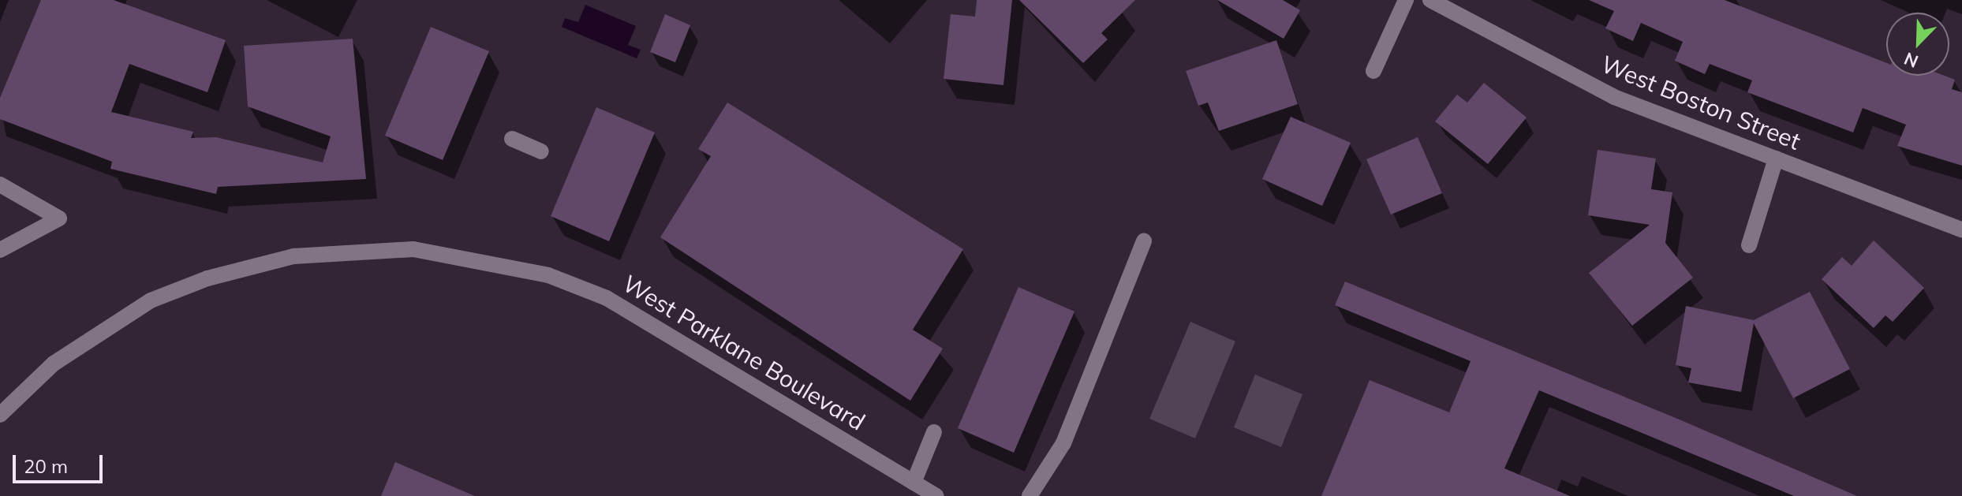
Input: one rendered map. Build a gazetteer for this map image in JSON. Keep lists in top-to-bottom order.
{
  "streets": {
    "street": ["West Boston Street", "West Parklane Boulevard"]
  },
  "scale_bar": "20 m",
  "north": "bottom left"
}
